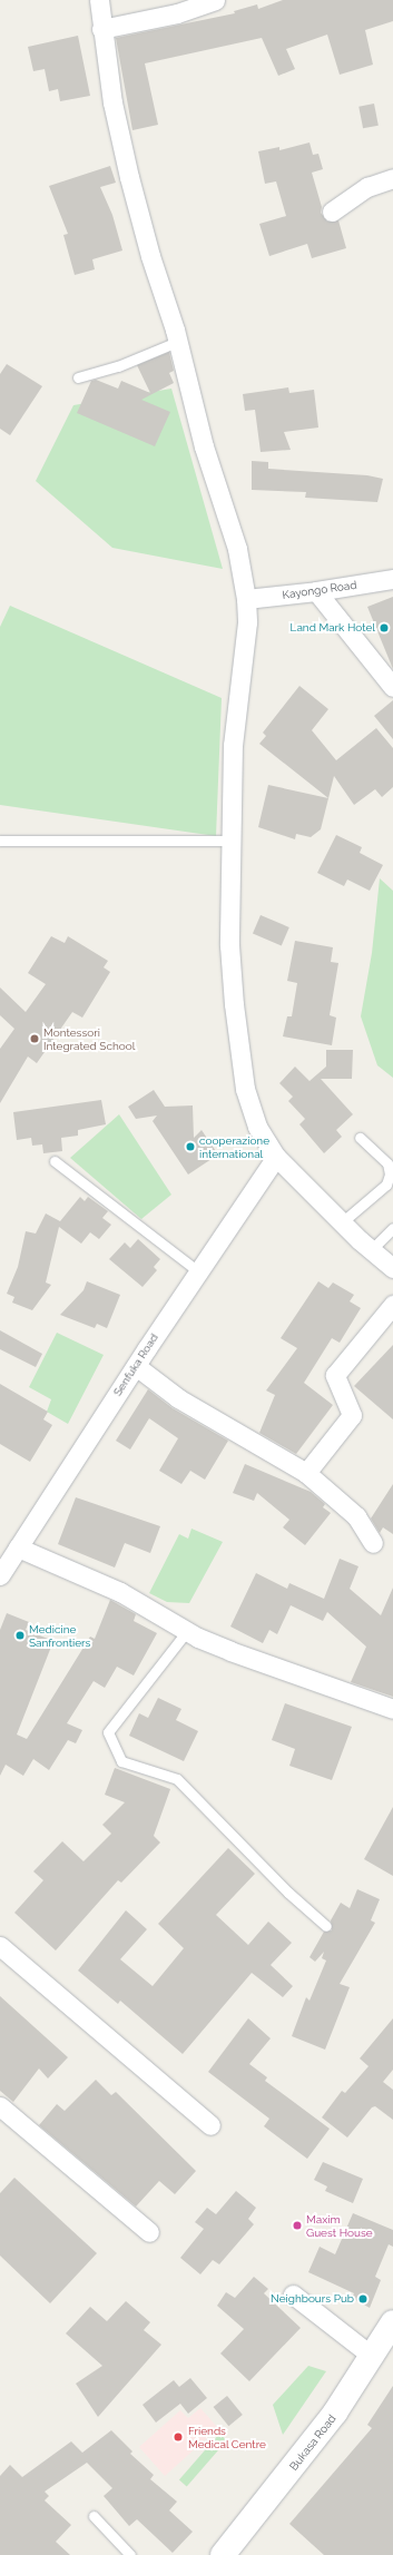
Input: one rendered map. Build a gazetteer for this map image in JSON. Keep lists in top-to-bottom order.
{
  "streets": {
    "street": ["Kayongo Road", "Senfuka Road", "Bukasa Road"]
  },
  "places": [
    "Land Mark Hotel",
    "Montessori Integrated School",
    "cooperazione international",
    "Medicine Sanfrontiers",
    "Maxim Guest House",
    "Neighbours Pub",
    "Friends Medical Centre"
  ]
}
